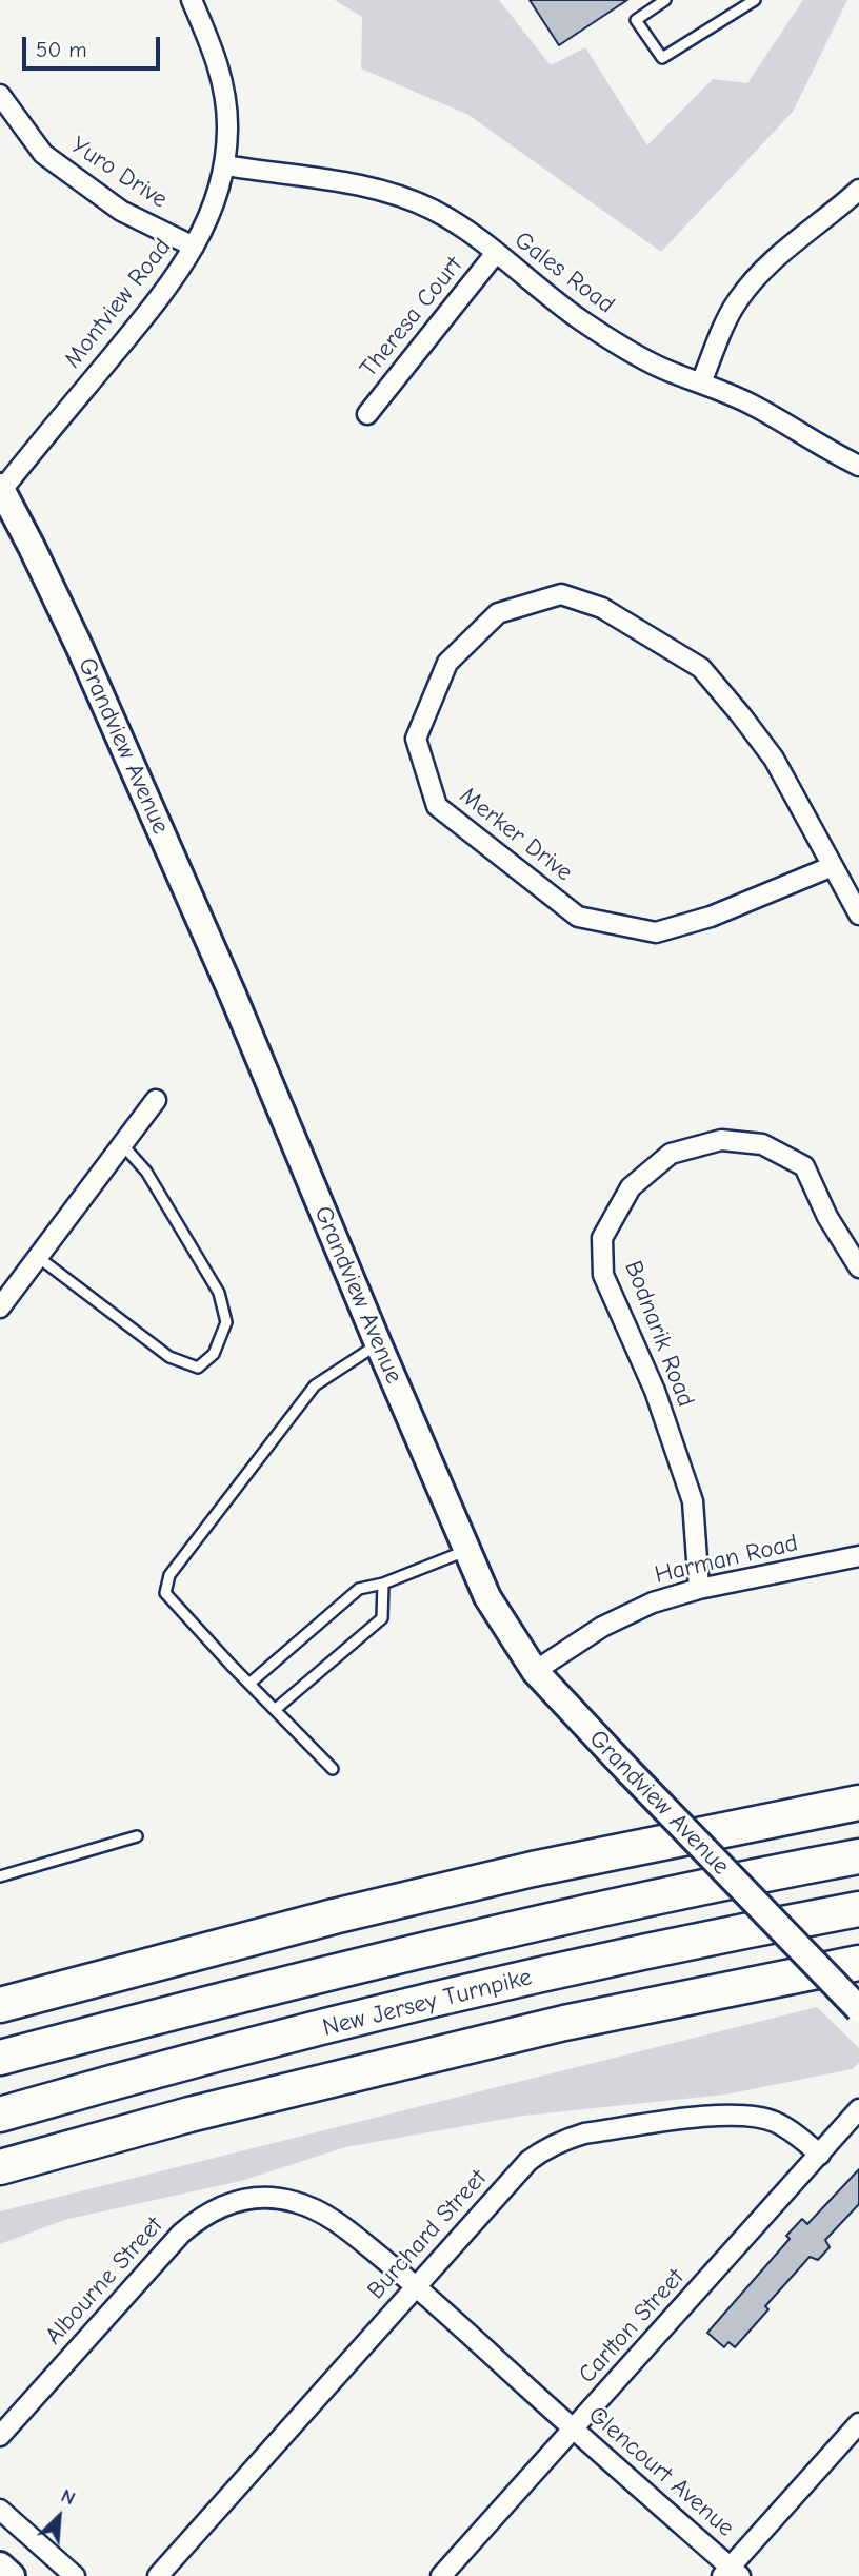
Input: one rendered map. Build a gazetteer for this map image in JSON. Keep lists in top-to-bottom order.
{
  "streets": {
    "highway": ["New Jersey Turnpike"],
    "street": [
      "Yuro Drive",
      "Gales Road",
      "Montview Road",
      "Theresa Court",
      "Grandview Avenue",
      "Merker Drive",
      "Bodnarik Road",
      "Harman Road",
      "Burchard Street",
      "Albourne Street",
      "Carlton Street",
      "Glencourt Avenue"
    ]
  },
  "crossings": [
    ["Yuro Drive", "Montview Road"],
    ["Gales Road", "Montview Road"],
    ["Gales Road", "Theresa Court"],
    ["Montview Road", "Grandview Avenue"],
    ["Grandview Avenue", "Harman Road"],
    ["Bodnarik Road", "Harman Road"],
    ["Burchard Street", "Carlton Street"],
    ["Burchard Street", "Glencourt Avenue"],
    ["Albourne Street", "Glencourt Avenue"],
    ["Carlton Street", "Glencourt Avenue"]
  ],
  "scale_bar": "50 m",
  "north": "top right"
}
